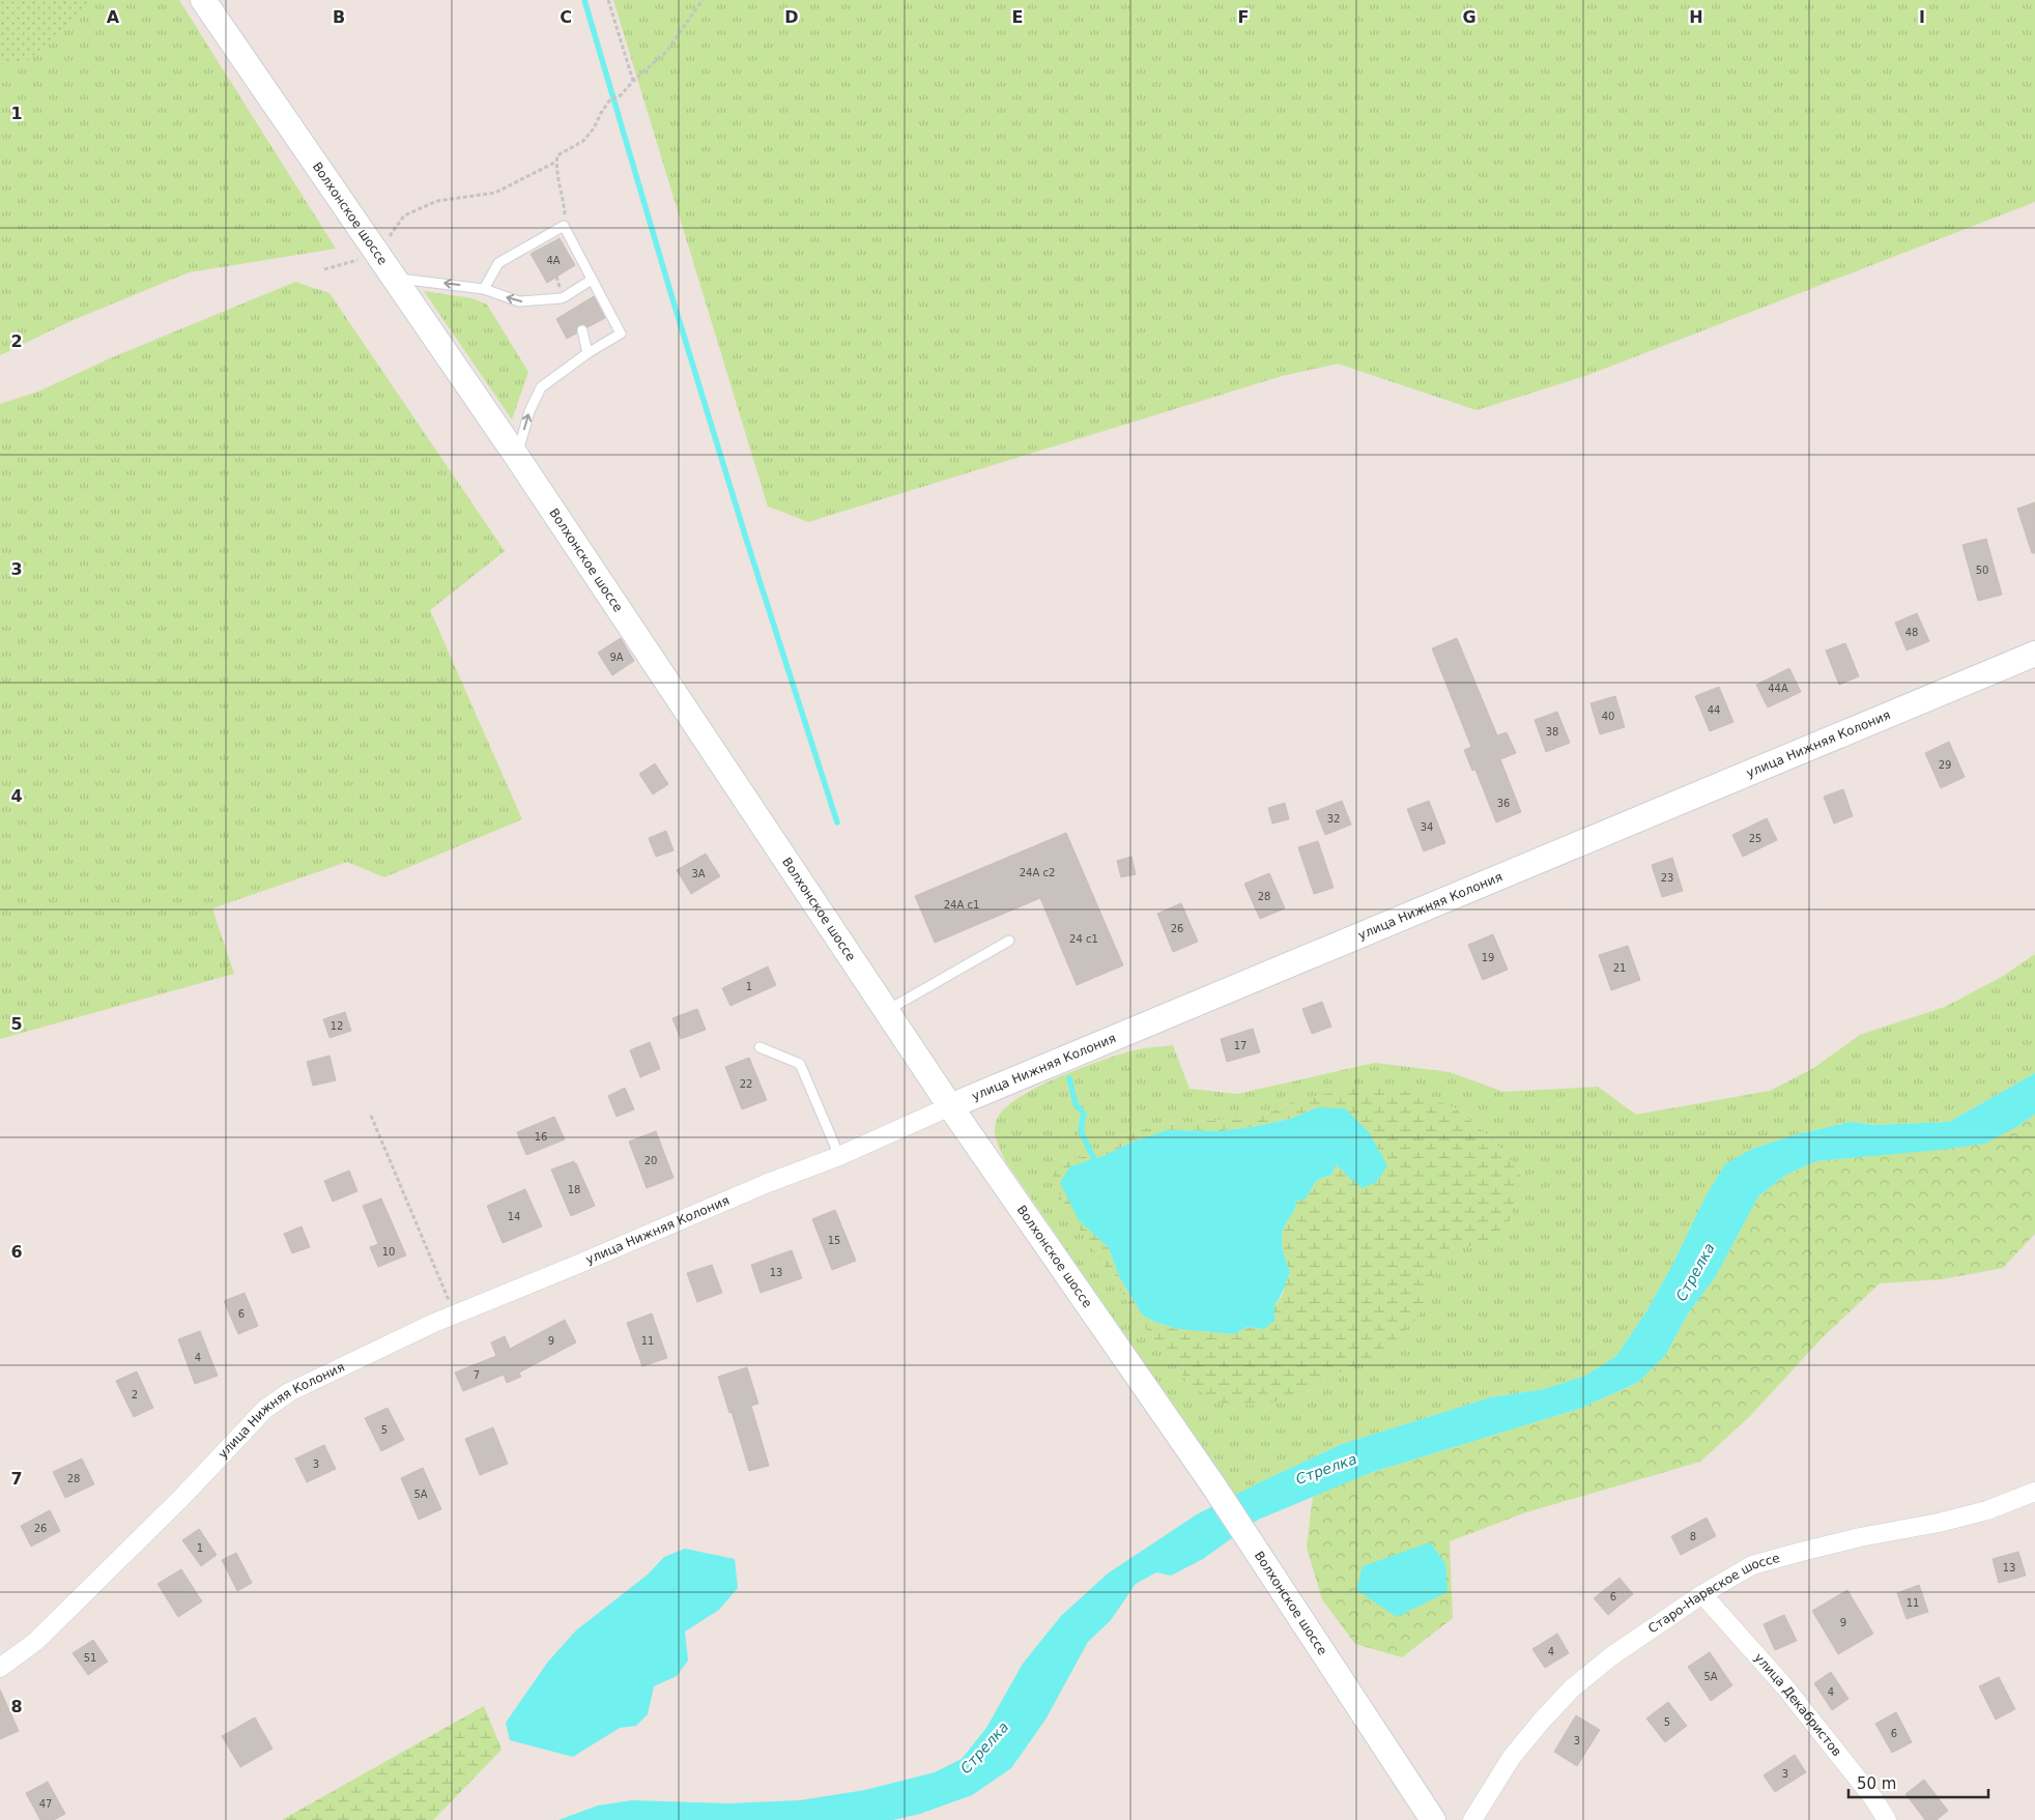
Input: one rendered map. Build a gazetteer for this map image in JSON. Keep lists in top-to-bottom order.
{
  "streets": {
    "main road": ["Волхонское шоссе", "улица Нижняя Колония"],
    "street": ["Старо-Нарвское шоссе", "улица Декабристов"]
  },
  "crossings": [
    ["Волхонское шоссе", "улица Нижняя Колония"],
    ["Старо-Нарвское шоссе", "улица Декабристов"]
  ],
  "water": ["Стрелка"],
  "house_numbers": [
    "4А",
    "50",
    "48",
    "9А",
    "44А",
    "44",
    "40",
    "38",
    "29",
    "36",
    "32",
    "34",
    "25",
    "24А с2",
    "3А",
    "23",
    "28",
    "24А с1",
    "26",
    "24 с1",
    "19",
    "21",
    "1",
    "12",
    "17",
    "22",
    "16",
    "20",
    "18",
    "14",
    "15",
    "10",
    "13",
    "6",
    "9",
    "11",
    "4",
    "7",
    "2",
    "5",
    "3",
    "28",
    "5А",
    "26",
    "8",
    "1",
    "13",
    "6",
    "11",
    "9",
    "4",
    "51",
    "5А",
    "4",
    "5",
    "6",
    "3",
    "3",
    "47"
  ],
  "scale_bar": "50 m",
  "grid": {
    "columns": [
      "A",
      "B",
      "C",
      "D",
      "E",
      "F",
      "G",
      "H",
      "I"
    ],
    "rows": [
      "1",
      "2",
      "3",
      "4",
      "5",
      "6",
      "7",
      "8"
    ]
  }
}
